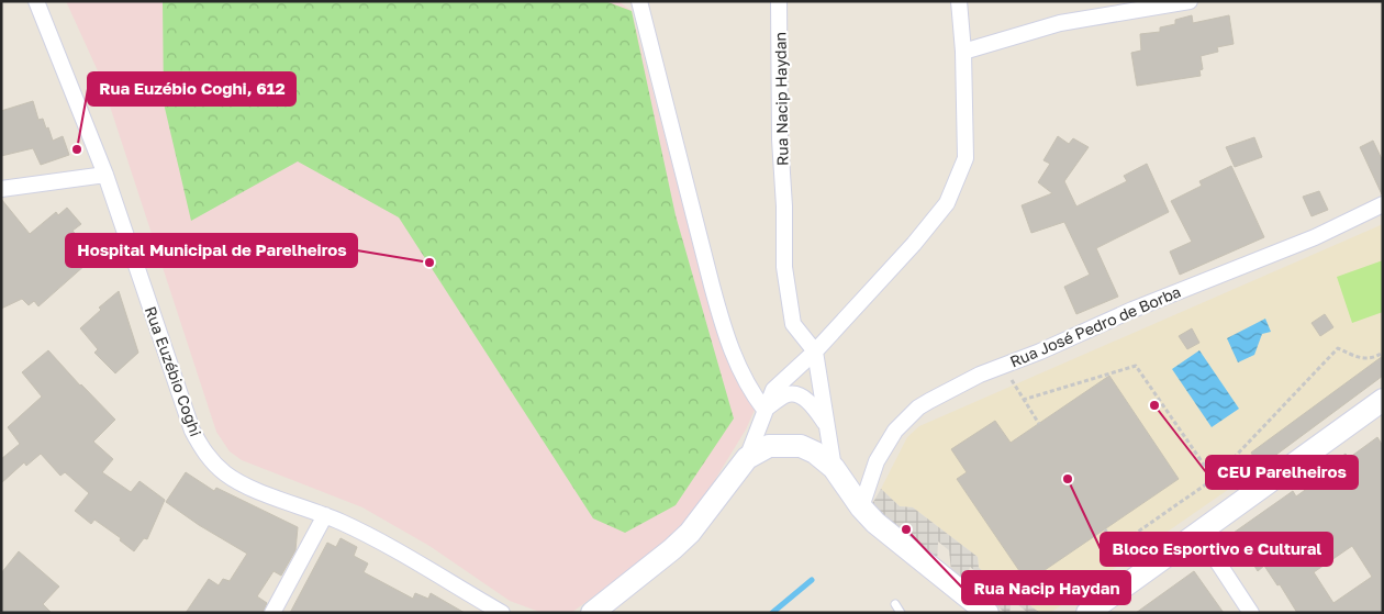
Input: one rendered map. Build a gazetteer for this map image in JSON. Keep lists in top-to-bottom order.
{
  "streets": {
    "street": ["Rua Nacip Haydan", "Rua José Pedro de Borba", "Rua Euzébio Coghi"]
  },
  "places": [
    "Rua Euzébio Coghi, 612",
    "Hospital Municipal de Parelheiros",
    "CEU Parelheiros",
    "Bloco Esportivo e Cultural",
    "Rua Nacip Haydan"
  ]
}
